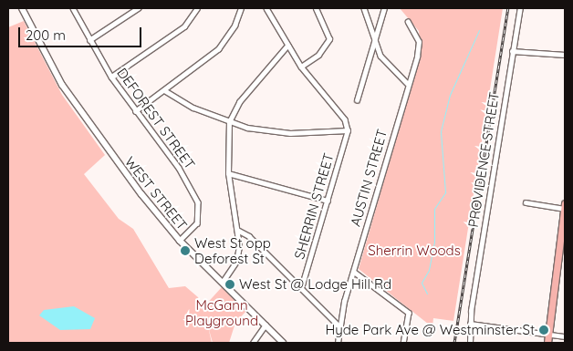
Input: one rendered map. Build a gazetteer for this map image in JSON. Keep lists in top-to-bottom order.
{
  "streets": {
    "street": [
      "DEFOREST STREET",
      "PROVIDENCE STREET",
      "AUSTIN STREET",
      "WEST STREET",
      "SHERRIN STREET"
    ]
  },
  "crossings": [
    ["DEFOREST STREET", "WEST STREET"]
  ],
  "parks": ["Sherrin Woods", "McGann Playground"],
  "places": ["West St opp Deforest St", "West St @ Lodge Hill Rd", "Hyde Park Ave @ Westminster St"],
  "scale_bar": "200 m"
}
